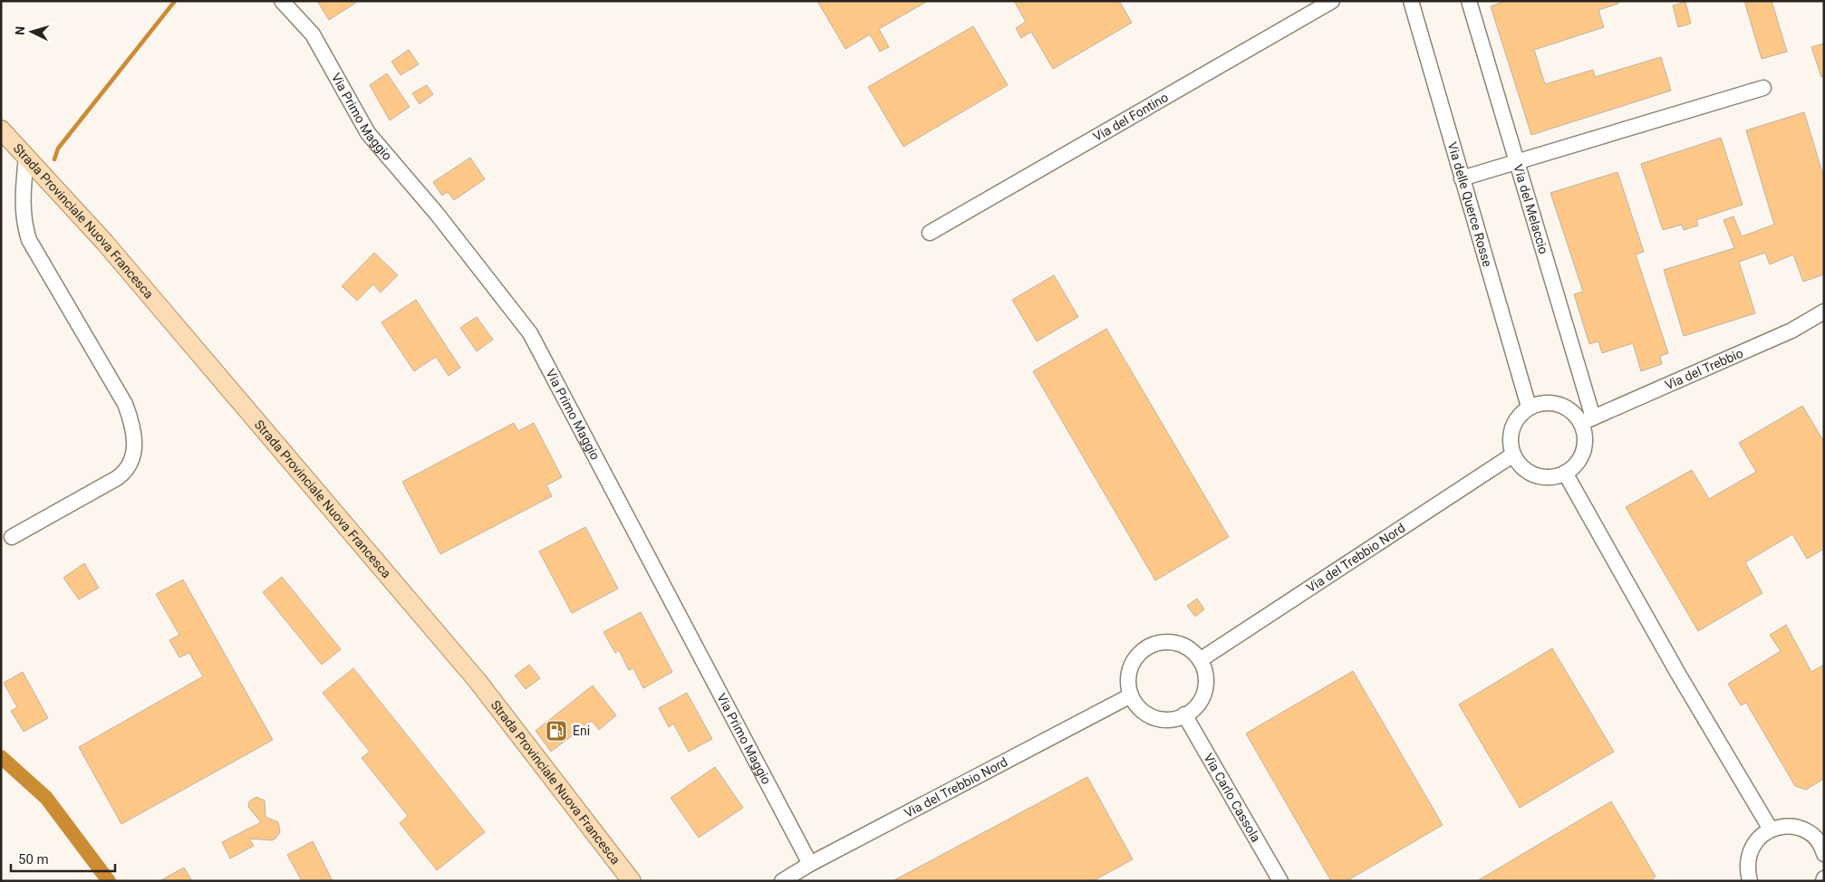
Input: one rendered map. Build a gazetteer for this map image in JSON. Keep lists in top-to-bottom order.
{
  "streets": {
    "main road": ["Strada Provinciale Nuova Francesca"],
    "street": [
      "Via Primo Maggio",
      "Via del Fontino",
      "Via delle Querce Rosse",
      "Via del Melaccio",
      "Via del Trebbio",
      "Via del Trebbio Nord",
      "Via Carlo Cassola"
    ]
  },
  "crossings": [
    ["Via Primo Maggio", "Via del Trebbio Nord"],
    ["Via delle Querce Rosse", "Via del Melaccio"],
    ["Via delle Querce Rosse", "Via del Trebbio"],
    ["Via delle Querce Rosse", "Via del Trebbio Nord"],
    ["Via del Melaccio", "Via del Trebbio"],
    ["Via del Melaccio", "Via del Trebbio Nord"],
    ["Via del Trebbio", "Via del Trebbio Nord"],
    ["Via del Trebbio Nord", "Via Carlo Cassola"]
  ],
  "places": {
    "fuel station": ["Eni"]
  },
  "scale_bar": "50 m",
  "north": "left"
}
